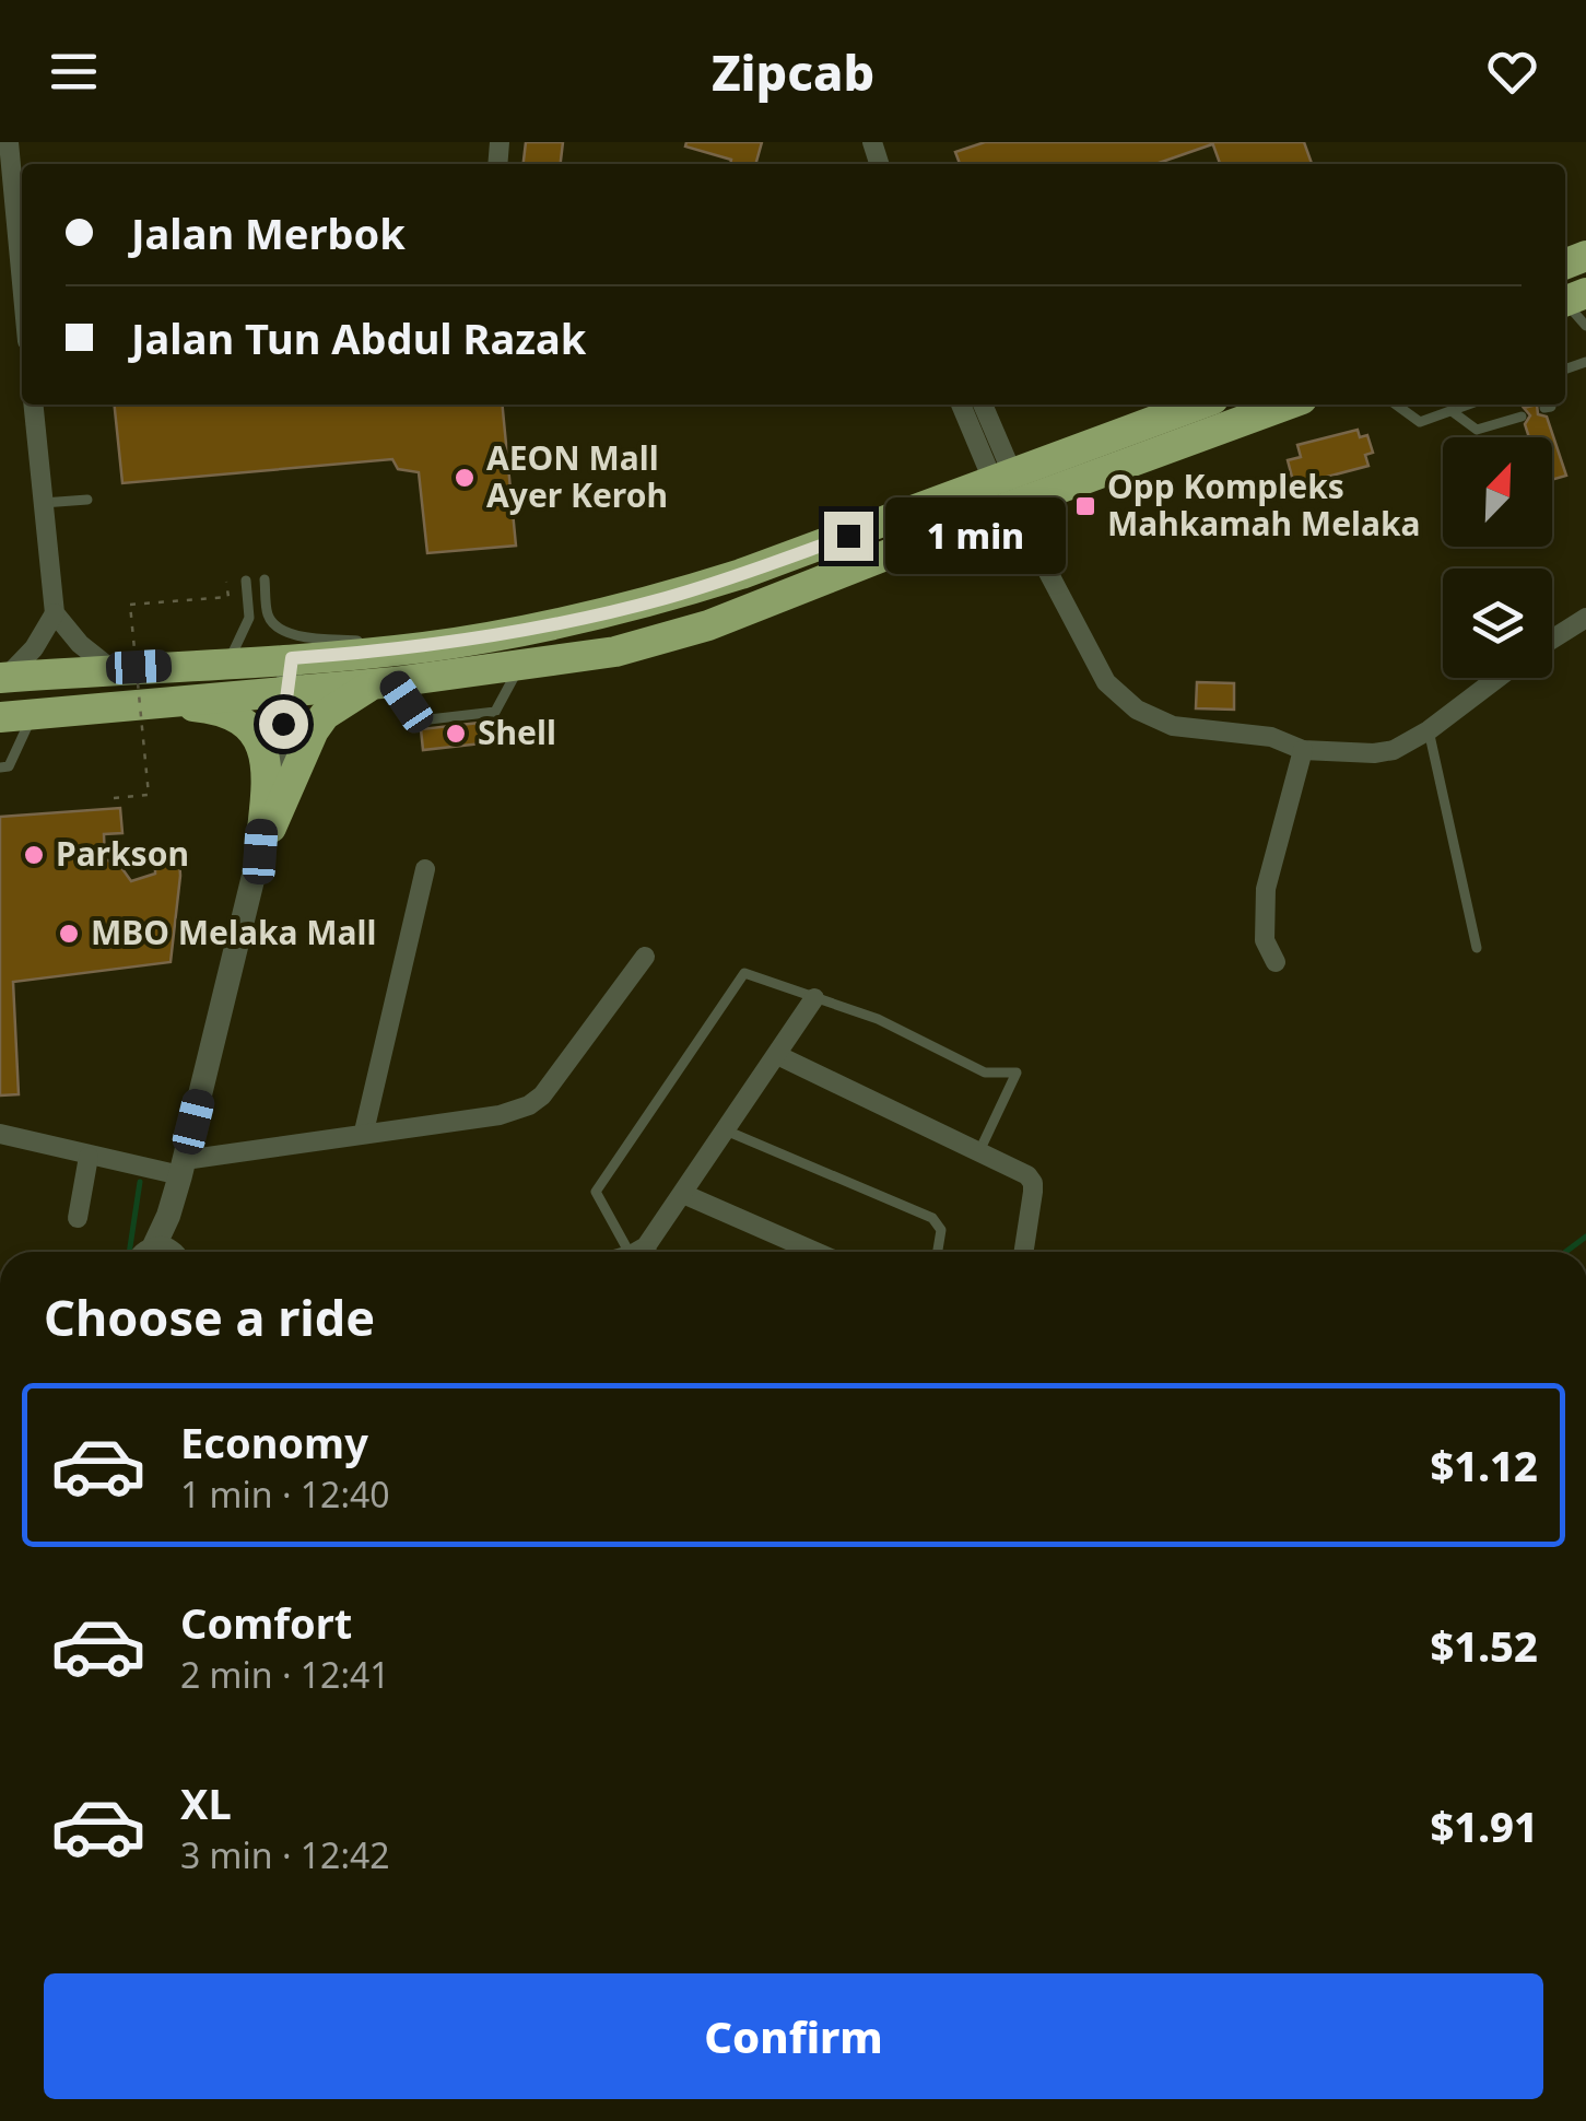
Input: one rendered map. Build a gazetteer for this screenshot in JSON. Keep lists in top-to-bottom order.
{
  "places": {
    "other": [
      "AEON Mall Ayer Keroh",
      "Shell",
      "Parkson",
      "MBO Melaka Mall"
    ],
    "transit": ["Opp Kompleks Mahkamah Melaka"]
  },
  "north": "top right",
  "page": {
    "header": "Zipcab",
    "banner": ["Jalan Merbok", "Jalan Tun Abdul Razak"],
    "bubble": "1 min",
    "heading": "Choose a ride",
    "list": [
      {
        "name": "Economy",
        "note": "1 min · 12:40",
        "value": "$1.12"
      },
      {
        "name": "Comfort",
        "note": "2 min · 12:41",
        "value": "$1.52"
      },
      {
        "name": "XL",
        "note": "3 min · 12:42",
        "value": "$1.91"
      }
    ],
    "buttons": "Confirm"
  }
}
